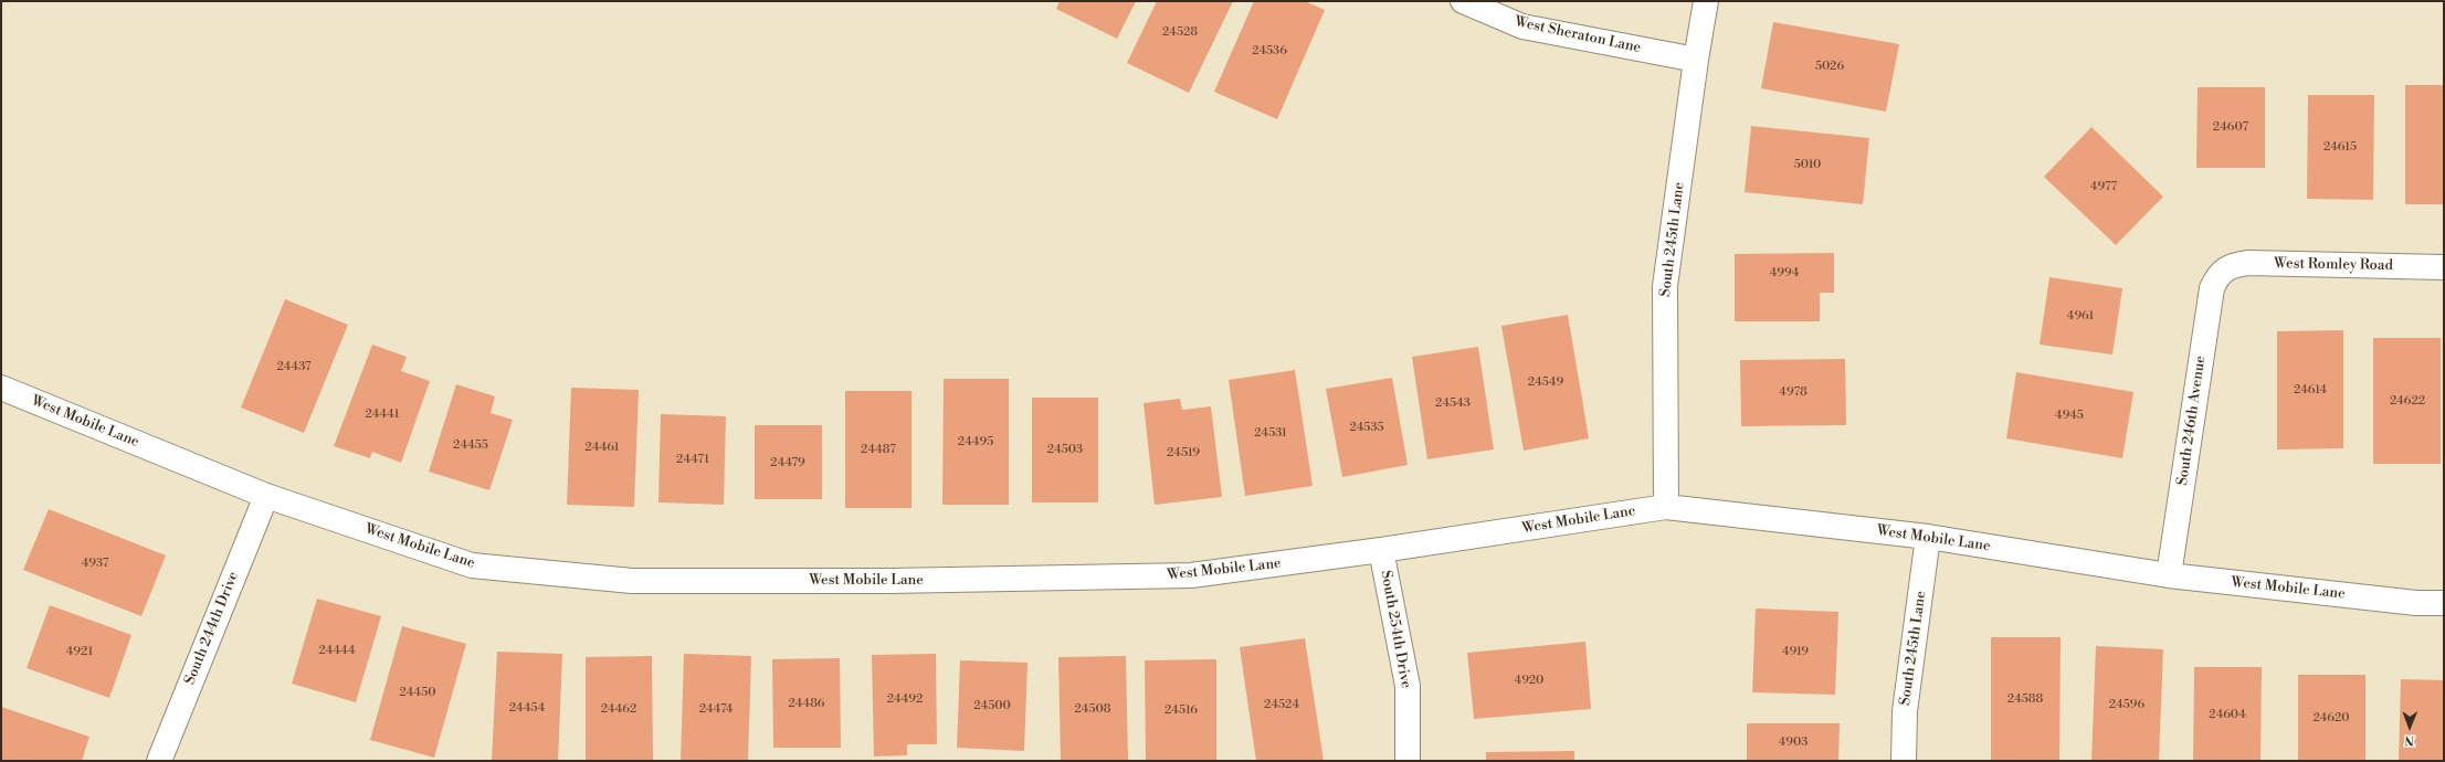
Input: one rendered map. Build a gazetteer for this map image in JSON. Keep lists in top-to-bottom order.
{
  "streets": {
    "street": [
      "West Sheraton Lane",
      "South 245th Lane",
      "West Romley Road",
      "South 246th Avenue",
      "West Mobile Lane",
      "South 244th Drive",
      "South 254th Drive"
    ]
  },
  "crossings": [
    ["West Sheraton Lane", "South 245th Lane"],
    ["South 245th Lane", "West Mobile Lane"],
    ["West Romley Road", "South 246th Avenue"],
    ["South 246th Avenue", "West Mobile Lane"],
    ["West Mobile Lane", "South 244th Drive"],
    ["West Mobile Lane", "South 254th Drive"]
  ],
  "house_numbers": [
    "24528",
    "24536",
    "5026",
    "24607",
    "24615",
    "5010",
    "4977",
    "4994",
    "4961",
    "24437",
    "24549",
    "24614",
    "4978",
    "24622",
    "24543",
    "24441",
    "4945",
    "24535",
    "24531",
    "24495",
    "24455",
    "24461",
    "24487",
    "24503",
    "24519",
    "24471",
    "24479",
    "4937",
    "24444",
    "4921",
    "4919",
    "4920",
    "24450",
    "24492",
    "24588",
    "24486",
    "24524",
    "24596",
    "24500",
    "24454",
    "24462",
    "24474",
    "24508",
    "24516",
    "24604",
    "24620",
    "4903"
  ],
  "north": "bottom"
}
